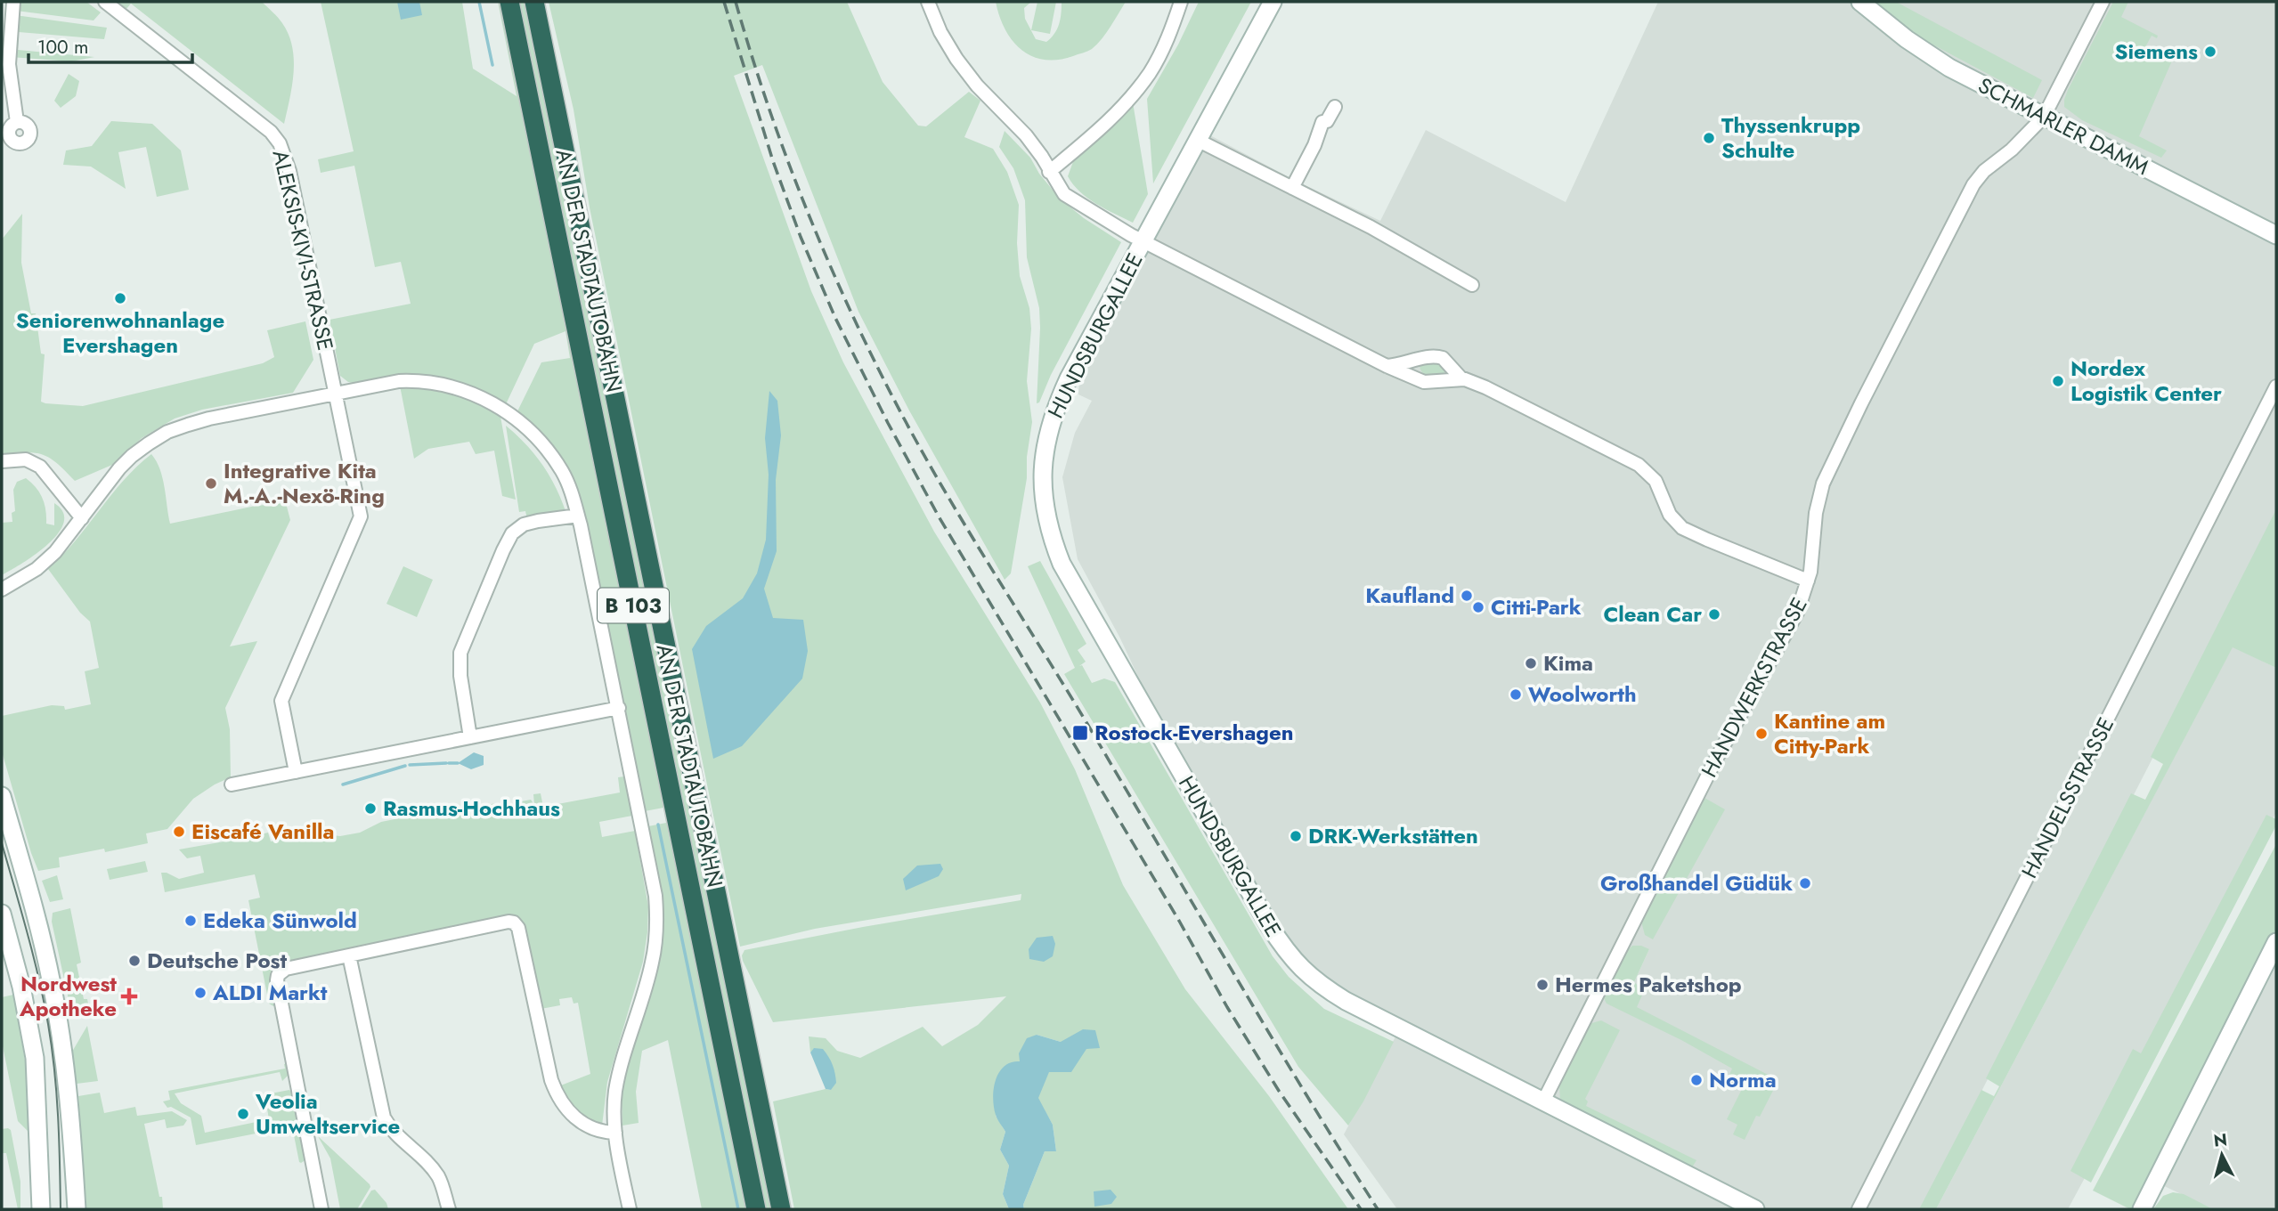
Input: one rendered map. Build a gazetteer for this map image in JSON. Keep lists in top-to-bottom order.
{
  "streets": {
    "highway": ["AN DER STADTAUTOBAHN", "B 103"],
    "street": [
      "SCHMARLER DAMM",
      "ALEKSIS-KIVI-STRASSE",
      "HUNDSBURGALLEE",
      "HANDWERKSTRASSE",
      "HANDELSSTRASSE"
    ]
  },
  "crossings": [
    ["SCHMARLER DAMM", "HANDWERKSTRASSE"],
    ["HUNDSBURGALLEE", "HANDWERKSTRASSE"]
  ],
  "places": {
    "other": [
      "Siemens",
      "Thyssenkrupp Schulte",
      "Seniorenwohnanlage Evershagen",
      "Nordex Logistik Center",
      "Integrative Kita M.-A.-Nexö-Ring",
      "Kaufland",
      "Citti-Park",
      "Clean Car",
      "Kima",
      "Woolworth",
      "Kantine am Citty-Park",
      "Rasmus-Hochhaus",
      "Eiscafé Vanilla",
      "DRK-Werkstätten",
      "Großhandel Güdük",
      "Edeka Sünwold",
      "Deutsche Post",
      "Hermes Paketshop",
      "ALDI Markt",
      "Norma",
      "Veolia Umweltservice"
    ],
    "transit": ["Rostock-Evershagen"],
    "health": ["Nordwest Apotheke"]
  },
  "scale_bar": "100 m",
  "north": "top"
}
